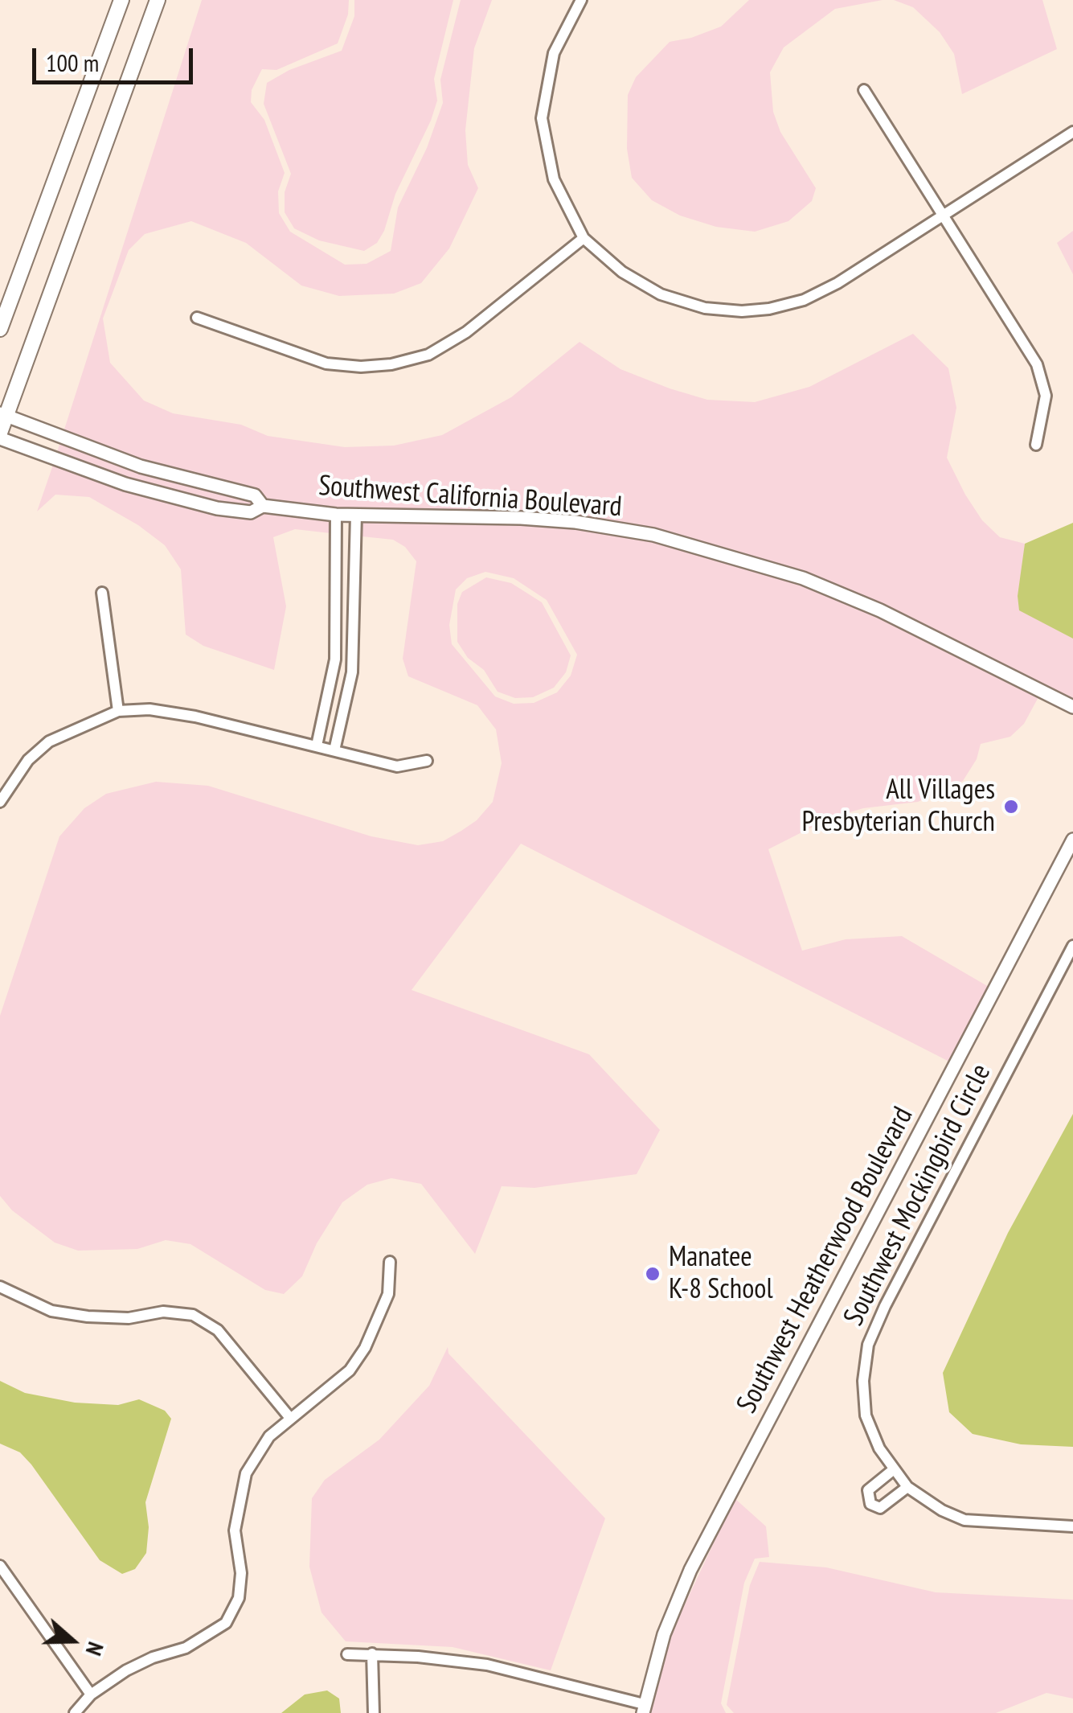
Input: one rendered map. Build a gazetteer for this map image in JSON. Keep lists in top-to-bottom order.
{
  "streets": {
    "street": ["Southwest California Boulevard", "Southwest Mockingbird Circle", "Southwest Heatherwood Boulevard"]
  },
  "places": ["All Villages Presbyterian Church", "Manatee K-8 School"],
  "scale_bar": "100 m",
  "north": "right"
}
